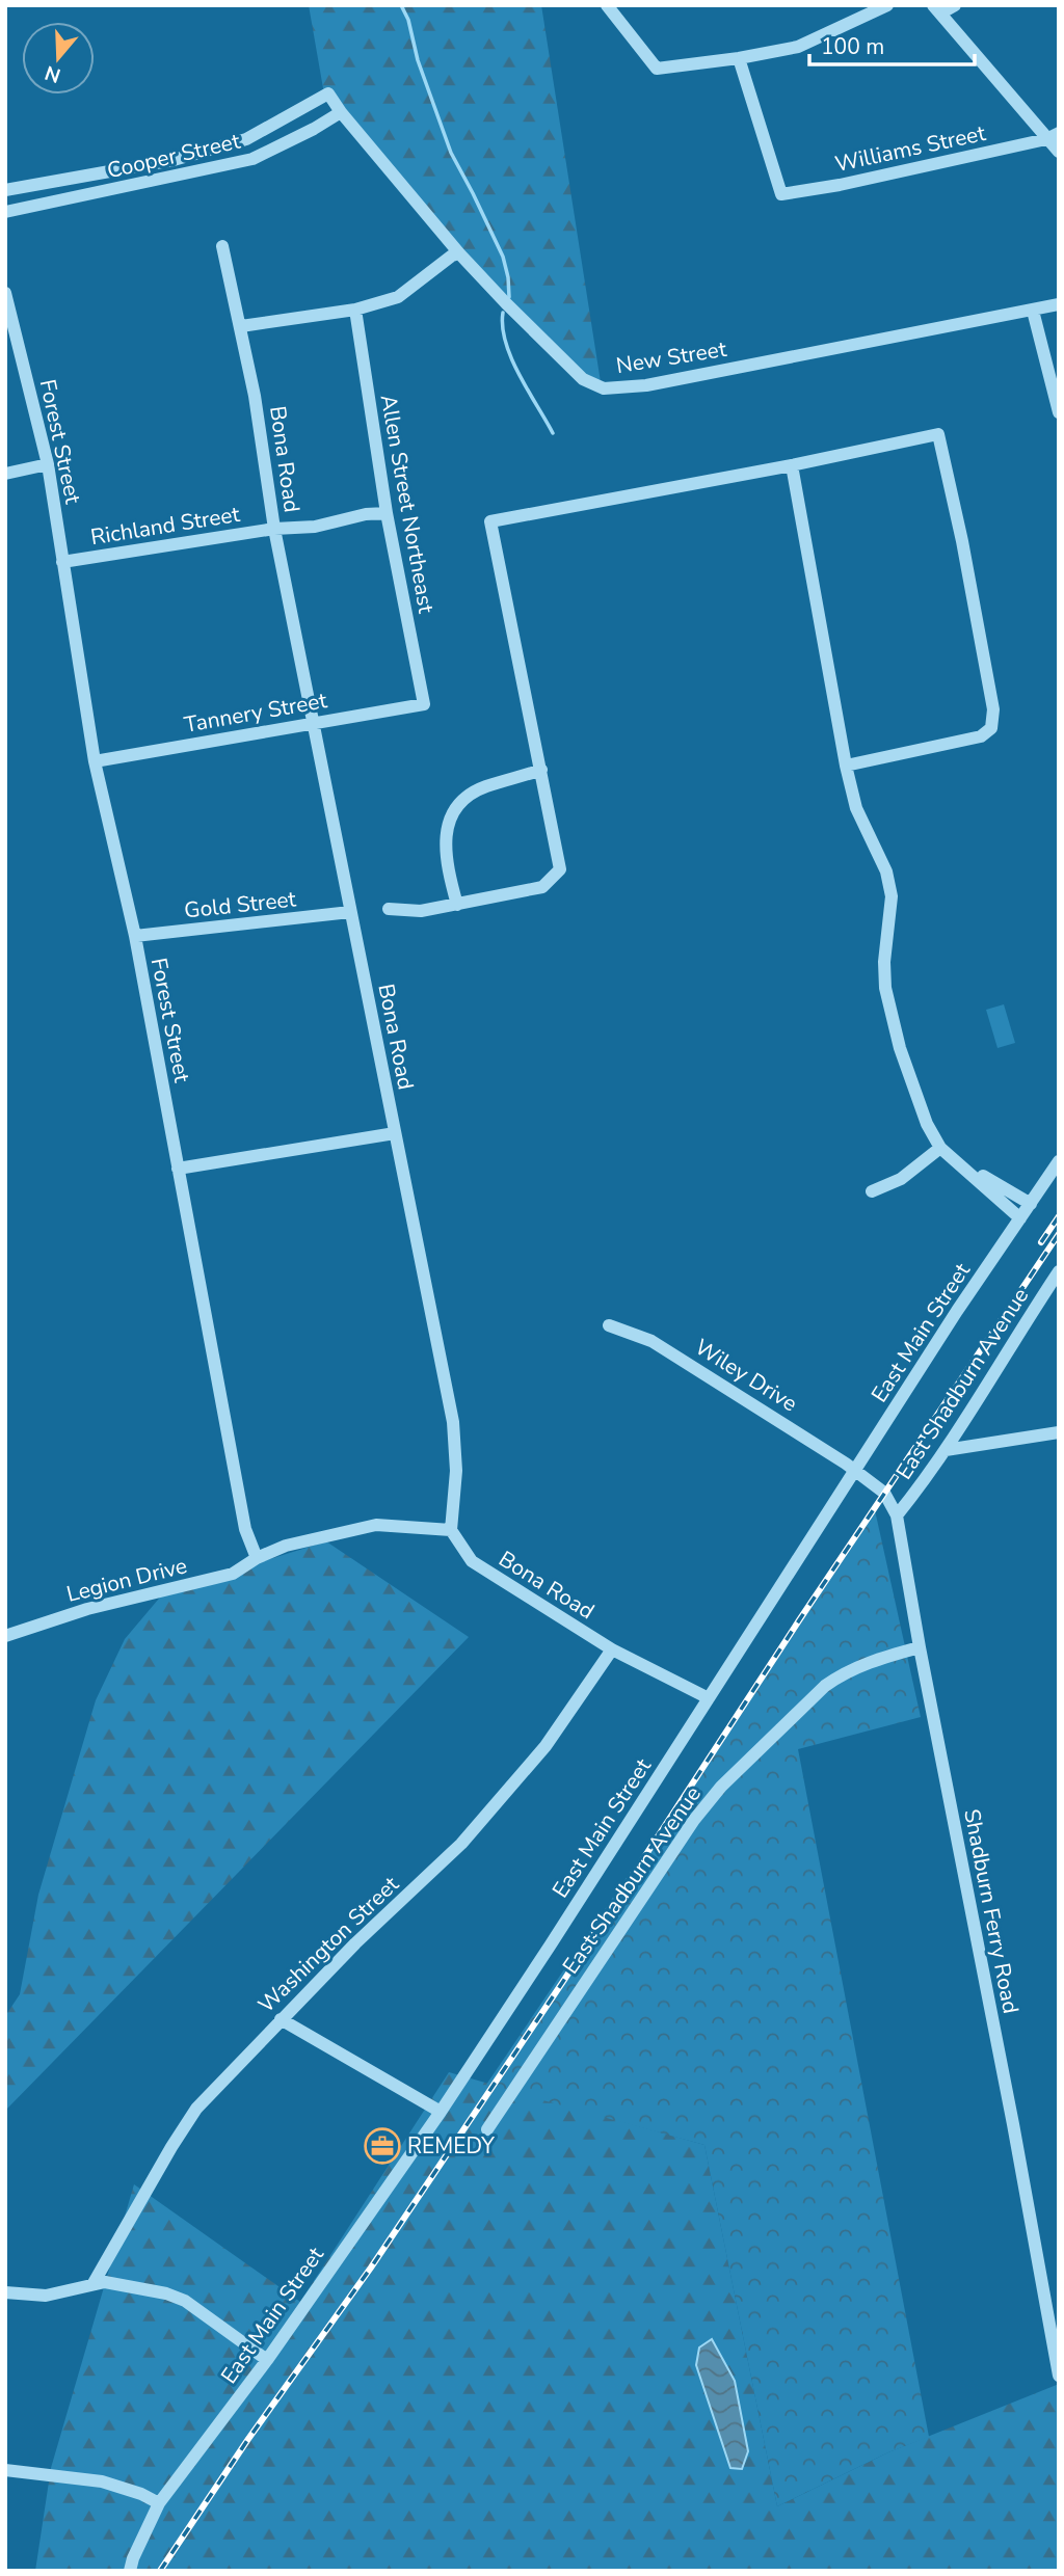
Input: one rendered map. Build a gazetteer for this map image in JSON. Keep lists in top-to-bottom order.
{
  "streets": {
    "street": [
      "Williams Street",
      "Cooper Street",
      "New Street",
      "Forest Street",
      "Bona Road",
      "Allen Street Northeast",
      "Richland Street",
      "Tannery Street",
      "Gold Street",
      "East Main Street",
      "Wiley Drive",
      "East Shadburn Avenue",
      "Legion Drive",
      "Shadburn Ferry Road",
      "Washington Street"
    ]
  },
  "crossings": [
    ["Cooper Street", "New Street"],
    ["Forest Street", "Richland Street"],
    ["Forest Street", "Tannery Street"],
    ["Forest Street", "Gold Street"],
    ["Forest Street", "Legion Drive"],
    ["Bona Road", "Richland Street"],
    ["Bona Road", "Tannery Street"],
    ["Bona Road", "Gold Street"],
    ["Bona Road", "East Main Street"],
    ["Bona Road", "Washington Street"],
    ["Allen Street Northeast", "Richland Street"],
    ["Allen Street Northeast", "Tannery Street"],
    ["East Main Street", "Wiley Drive"],
    ["East Main Street", "Shadburn Ferry Road"],
    ["Wiley Drive", "Shadburn Ferry Road"],
    ["East Shadburn Avenue", "Shadburn Ferry Road"]
  ],
  "places": {
    "office": ["REMEDY"]
  },
  "scale_bar": "100 m",
  "north": "bottom"
}
